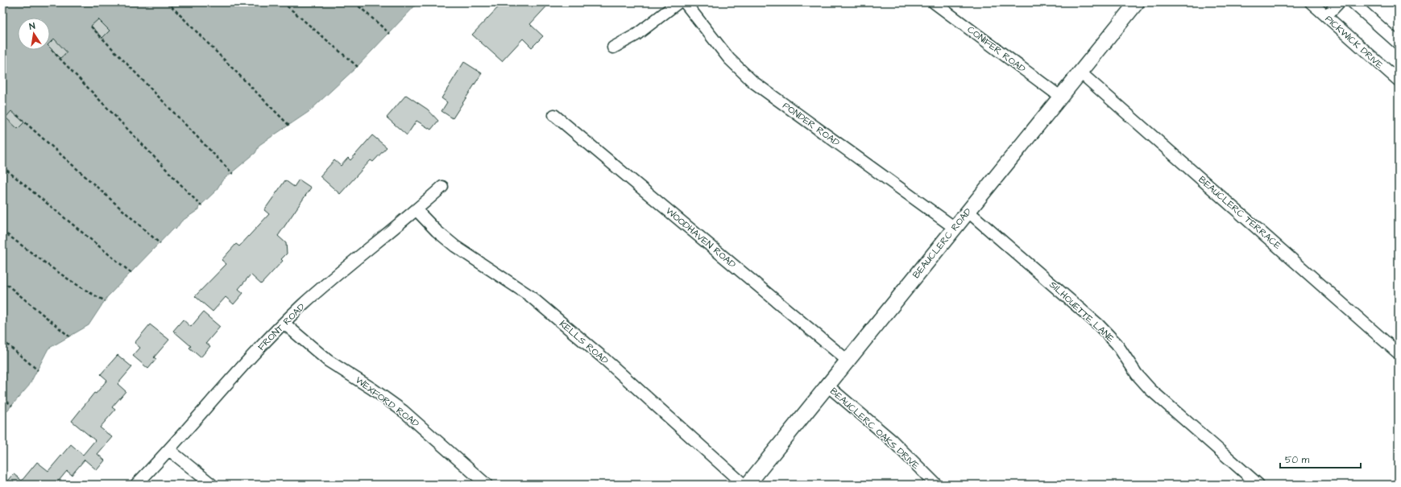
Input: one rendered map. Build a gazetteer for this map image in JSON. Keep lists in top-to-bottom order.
{
  "streets": {
    "street": [
      "PICKWICK DRIVE",
      "CONIFER ROAD",
      "PONDER ROAD",
      "BEAUCLERC TERRACE",
      "WOODHAVEN ROAD",
      "BEAUCLERC ROAD",
      "SILHOUETTE LANE",
      "FRONT ROAD",
      "KELLS ROAD",
      "WEXFORD ROAD",
      "BEAUCLERC OAKS DRIVE"
    ]
  },
  "crossings": [
    ["CONIFER ROAD", "BEAUCLERC ROAD"],
    ["PONDER ROAD", "BEAUCLERC ROAD"],
    ["BEAUCLERC TERRACE", "BEAUCLERC ROAD"],
    ["WOODHAVEN ROAD", "BEAUCLERC ROAD"],
    ["BEAUCLERC ROAD", "SILHOUETTE LANE"],
    ["BEAUCLERC ROAD", "BEAUCLERC OAKS DRIVE"],
    ["FRONT ROAD", "KELLS ROAD"],
    ["FRONT ROAD", "WEXFORD ROAD"]
  ],
  "scale_bar": "50 m",
  "north": "top"
}
